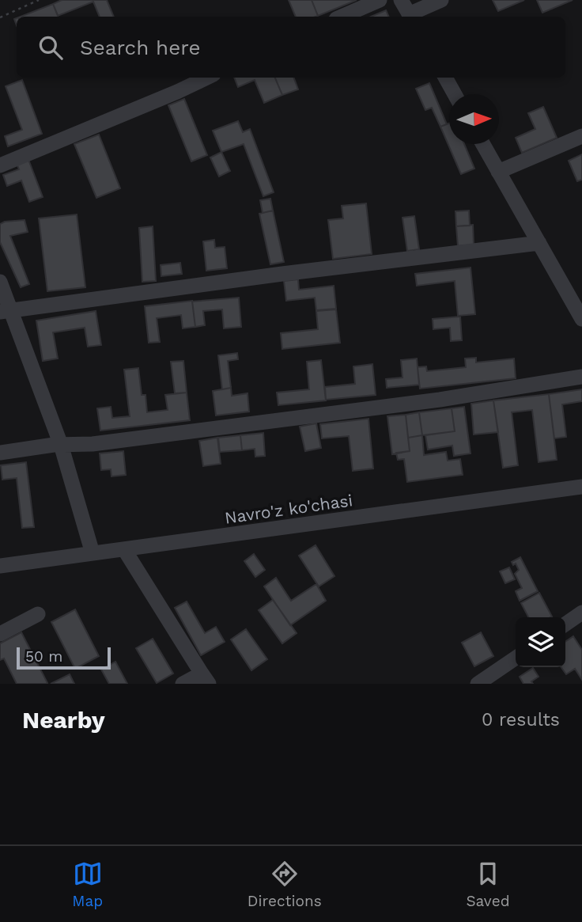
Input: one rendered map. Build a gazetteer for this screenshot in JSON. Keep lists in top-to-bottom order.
{
  "streets": {
    "street": ["Navro'z ko'chasi"]
  },
  "scale_bar": "50 m",
  "north": "right",
  "page": {
    "search": "Search here",
    "scale": "50 m",
    "heading": ["Nearby", "0 results"],
    "nav": ["Map", "Directions", "Saved"]
  }
}
